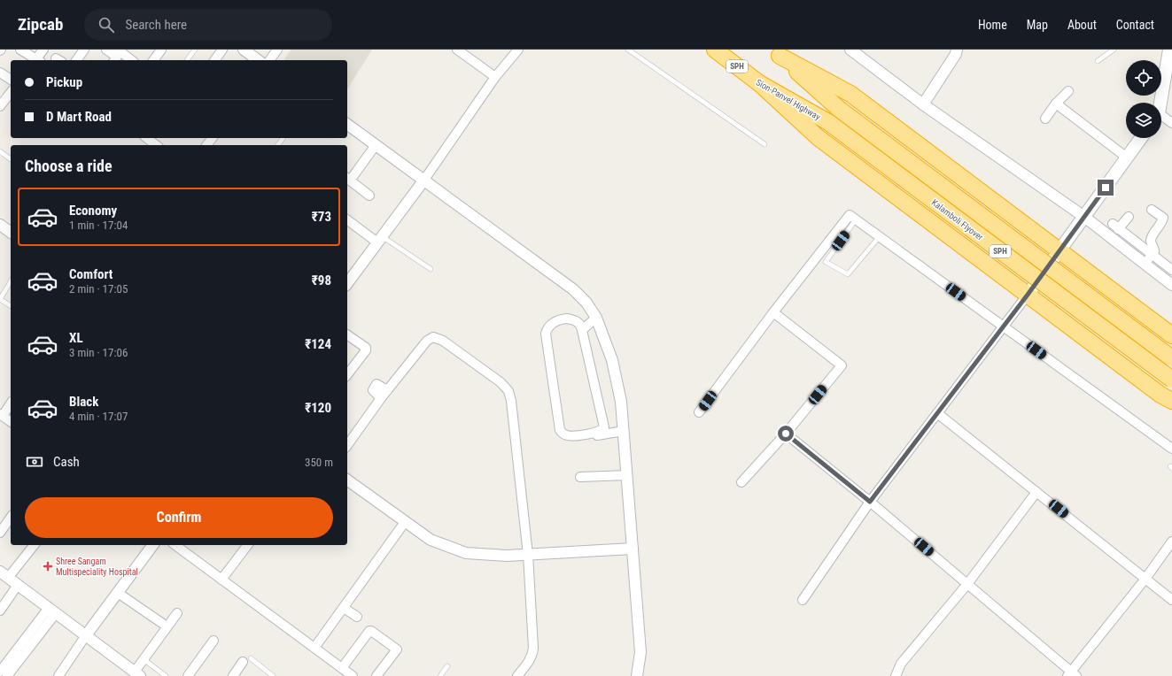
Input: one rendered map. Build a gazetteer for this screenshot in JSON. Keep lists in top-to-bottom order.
{
  "streets": {
    "highway": ["SPH", "Sion-Panvel Highway", "Kalamboli Flyover"]
  },
  "crossings": [
    ["Sion-Panvel Highway", "Kalamboli Flyover"]
  ],
  "places": {
    "health": ["Shree Sangam Multispeciality Hospital"]
  },
  "page": {
    "header": "Zipcab",
    "search": "Search here",
    "nav": [
      "Home",
      "Map",
      "About",
      "Contact"
    ],
    "banner": ["Pickup", "D Mart Road"],
    "heading": "Choose a ride",
    "list": [
      {
        "name": "Economy",
        "note": "1 min · 17:04",
        "value": "₹73"
      },
      {
        "name": "Comfort",
        "note": "2 min · 17:05",
        "value": "₹98"
      },
      {
        "name": "XL",
        "note": "3 min · 17:06",
        "value": "₹124"
      },
      {
        "name": "Black",
        "note": "4 min · 17:07",
        "value": "₹120"
      }
    ],
    "pay": ["Cash", "350 m"],
    "buttons": "Confirm"
  }
}
